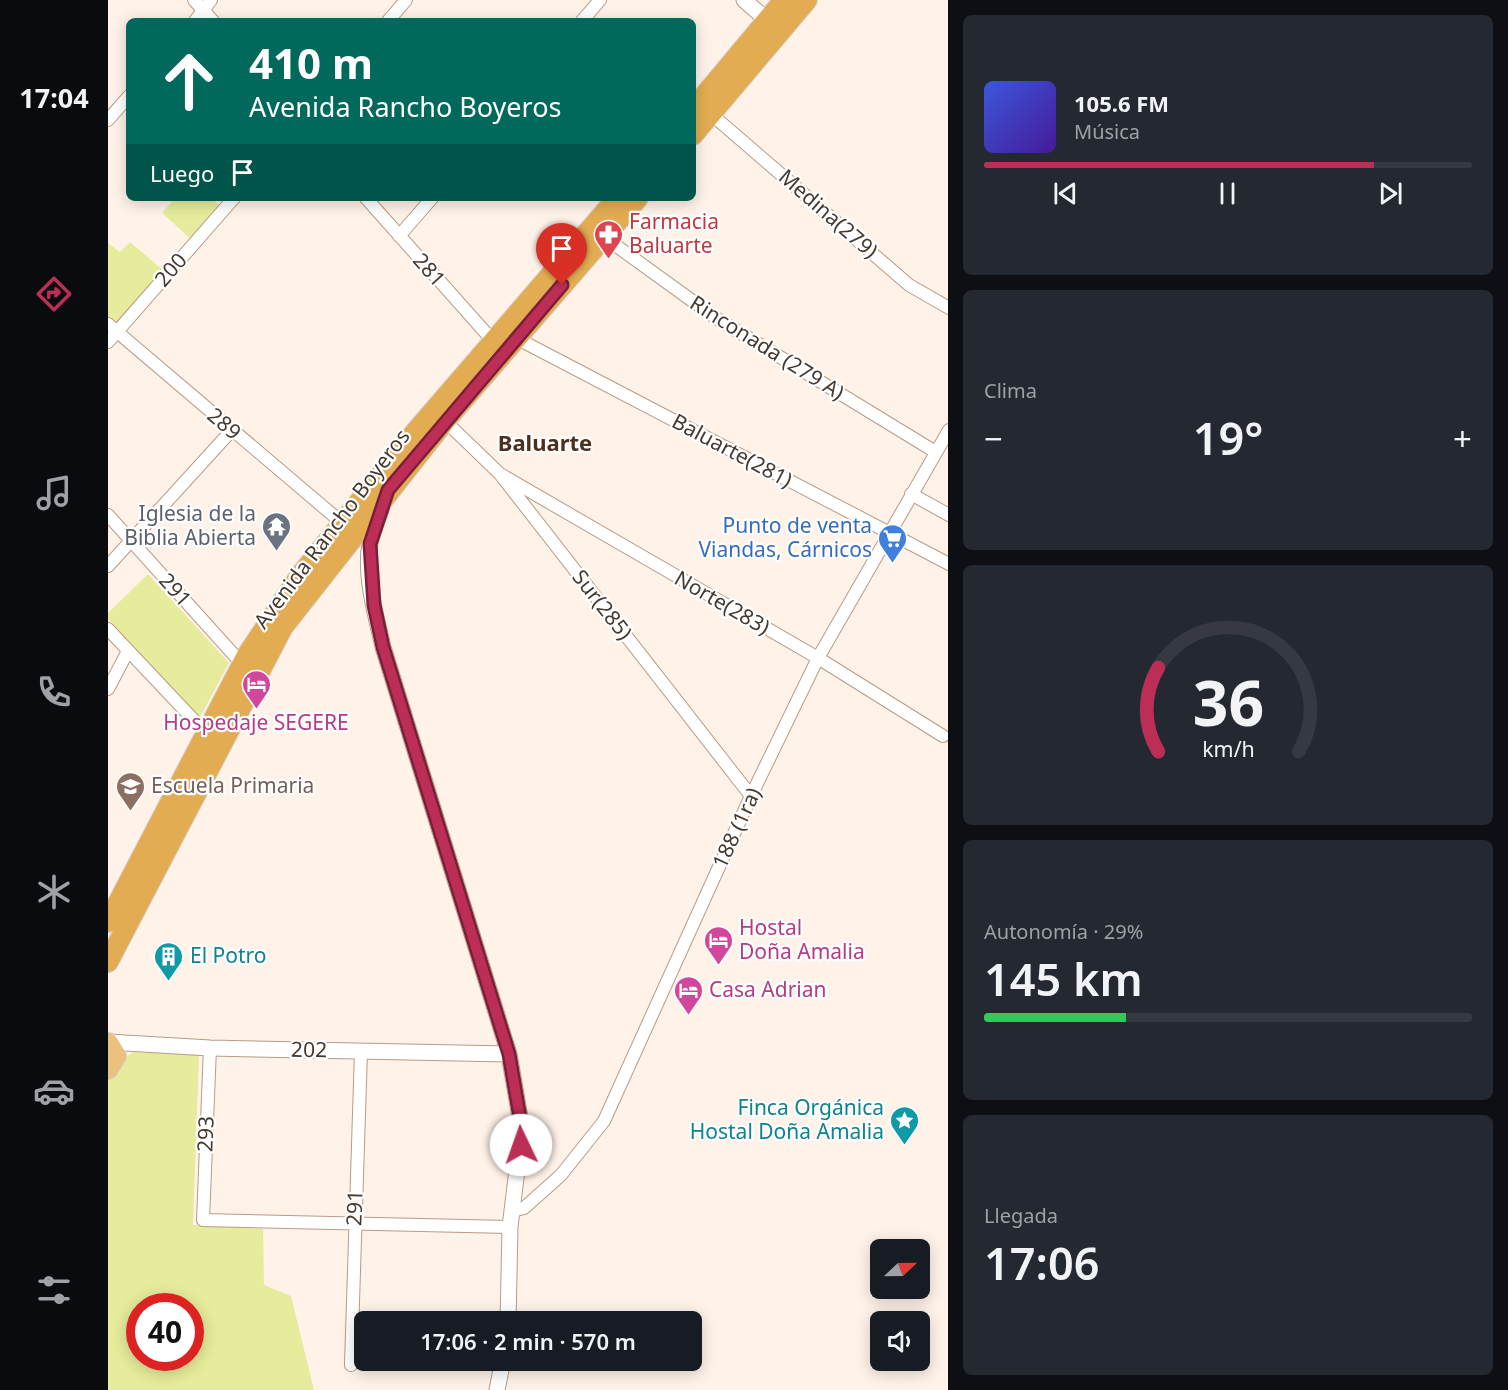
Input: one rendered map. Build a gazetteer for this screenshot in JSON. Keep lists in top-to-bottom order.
{
  "streets": {
    "highway": ["Avenida Rancho Boyeros"],
    "street": [
      "Medina(279)",
      "200",
      "281",
      "Rinconada (279 A)",
      "289",
      "Baluarte(281)",
      "291",
      "Norte(283)",
      "Sur(285)",
      "188 (1ra)",
      "202",
      "293"
    ]
  },
  "crossings": [
    ["200", "289"],
    ["281", "Avenida Rancho Boyeros"],
    ["Rinconada (279 A)", "Avenida Rancho Boyeros"],
    ["Rinconada (279 A)", "188 (1ra)"],
    ["289", "Avenida Rancho Boyeros"],
    ["Baluarte(281)", "Avenida Rancho Boyeros"],
    ["Baluarte(281)", "188 (1ra)"],
    ["Avenida Rancho Boyeros", "291"],
    ["Avenida Rancho Boyeros", "Sur(285)"],
    ["291", "202"],
    ["291", "293"],
    ["Norte(283)", "Sur(285)"],
    ["Norte(283)", "188 (1ra)"],
    ["Sur(285)", "188 (1ra)"],
    ["202", "293"]
  ],
  "districts": ["Baluarte"],
  "places": {
    "pharmacy": ["Farmacia Baluarte"],
    "temple": ["Iglesia de la Biblia Abierta"],
    "supermarket": ["Punto de venta Viandas, Cárnicos"],
    "hotel": ["Hospedaje SEGERE", "Hostal Doña Amalia", "Casa Adrian"],
    "school or university": ["Escuela Primaria"],
    "building": ["El Potro"],
    "place": ["Finca Orgánica Hostal Doña Amalia"]
  },
  "north": "right",
  "page": {
    "tabs": "17:04",
    "turn": ["410 m", "Avenida Rancho Boyeros"],
    "song": ["105.6 FM", "Música"],
    "then": "Luego",
    "tile": [
      "Clima",
      ["Autonomía · 29%", "145 km"],
      ["Llegada", "17:06"]
    ],
    "heat": ["−", "19°", "+"],
    "limit": "40",
    "trip": "17:06 · 2 min · 570 m",
    "gauge": ["36", "km/h"]
  }
}
